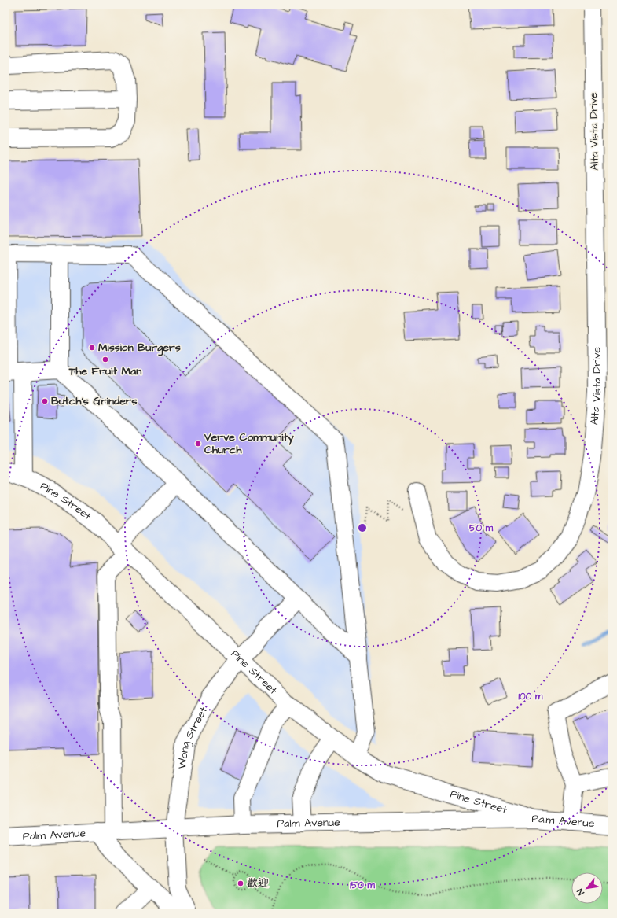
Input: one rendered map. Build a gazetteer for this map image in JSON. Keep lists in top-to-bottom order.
{
  "streets": {
    "street": [
      "Alta Vista Drive",
      "Pine Street",
      "Wong Street",
      "Palm Avenue"
    ]
  },
  "crossings": [
    ["Pine Street", "Wong Street"],
    ["Pine Street", "Palm Avenue"],
    ["Wong Street", "Palm Avenue"]
  ],
  "places": [
    "Mission Burgers",
    "The Fruit Man",
    "Butch's Grinders",
    "Verve Community Church",
    "歡迎"
  ],
  "north": "bottom left",
  "rings": ["50 m", "100 m", "150 m"]
}
